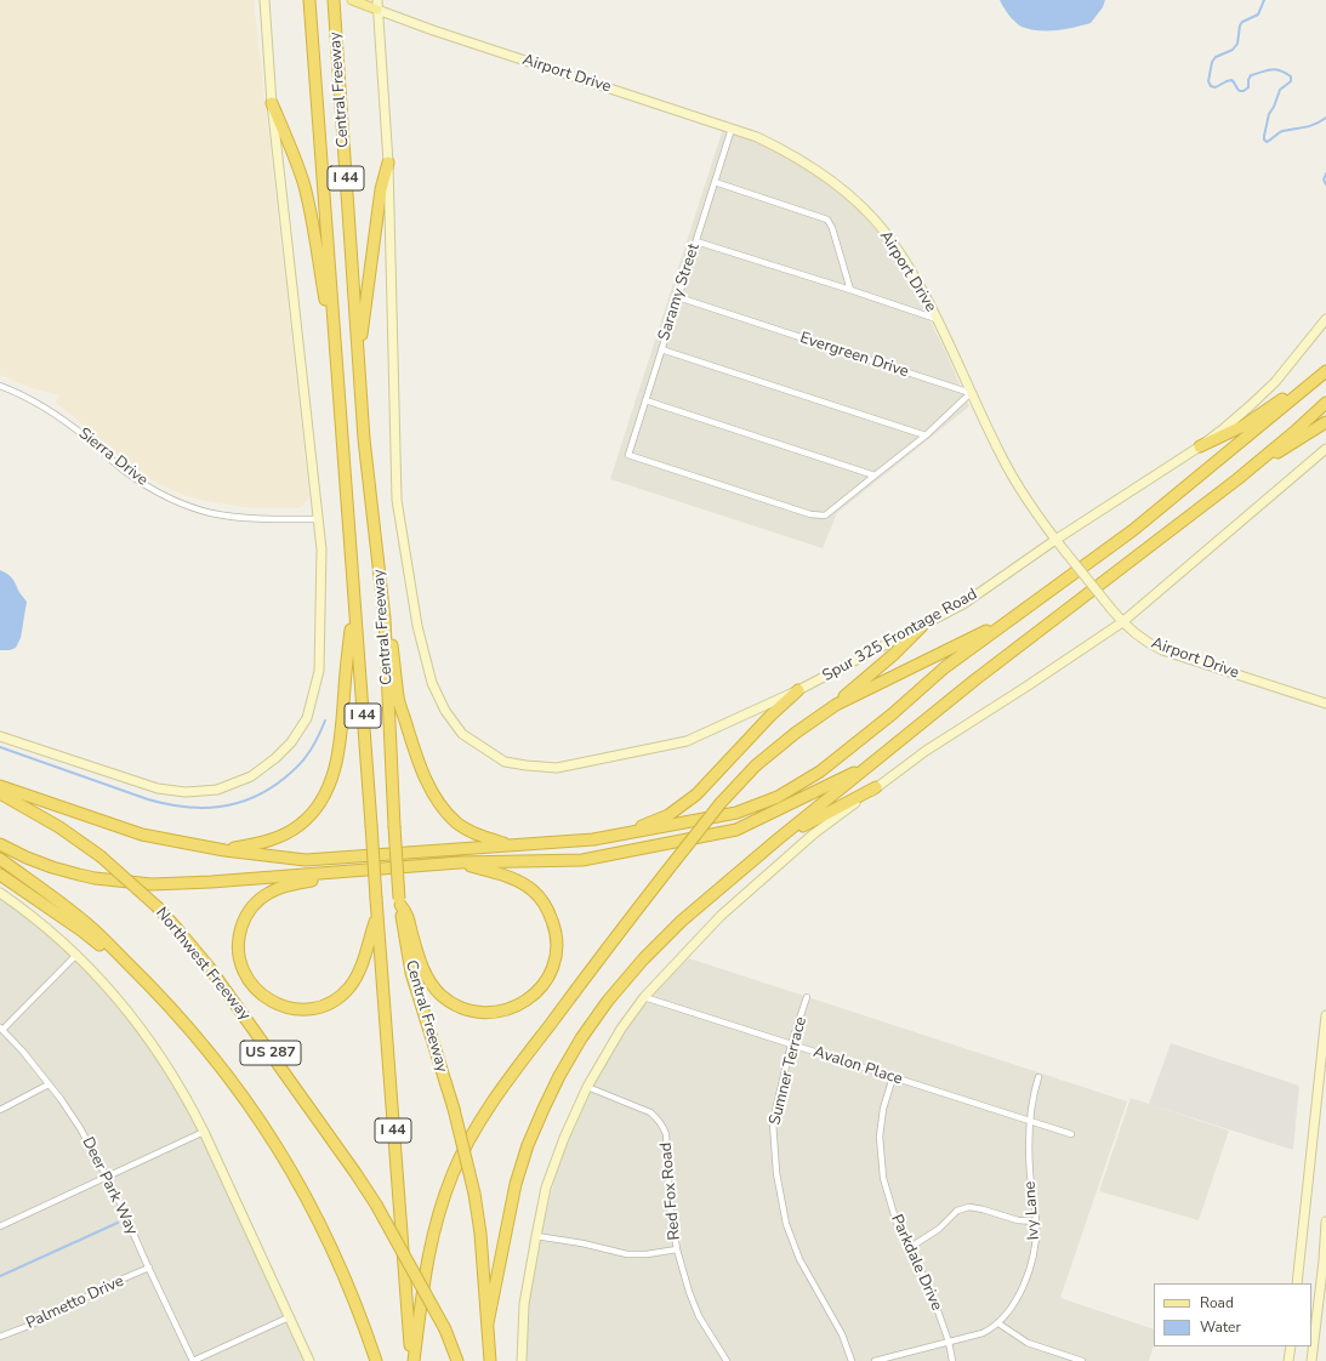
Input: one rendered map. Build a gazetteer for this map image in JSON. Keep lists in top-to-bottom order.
{
  "streets": {
    "highway": [
      "Central Freeway",
      "I 44",
      "Northwest Freeway",
      "US 287"
    ],
    "main road": ["Airport Drive", "Spur 325 Frontage Road"],
    "street": [
      "Saramy Street",
      "Evergreen Drive",
      "Sierra Drive",
      "Avalon Place",
      "Sumner Terrace",
      "Deer Park Way",
      "Red Fox Road",
      "Ivy Lane",
      "Parkdale Drive",
      "Palmetto Drive"
    ]
  },
  "crossings": [
    ["Airport Drive", "Central Freeway"],
    ["Airport Drive", "Saramy Street"],
    ["Airport Drive", "Evergreen Drive"],
    ["Airport Drive", "Spur 325 Frontage Road"],
    ["Central Freeway", "Spur 325 Frontage Road"],
    ["Saramy Street", "Evergreen Drive"],
    ["Avalon Place", "Sumner Terrace"],
    ["Avalon Place", "Ivy Lane"],
    ["Avalon Place", "Parkdale Drive"],
    ["Deer Park Way", "Palmetto Drive"],
    ["Ivy Lane", "Parkdale Drive"]
  ],
  "legend": ["Road", "Water"]
}
